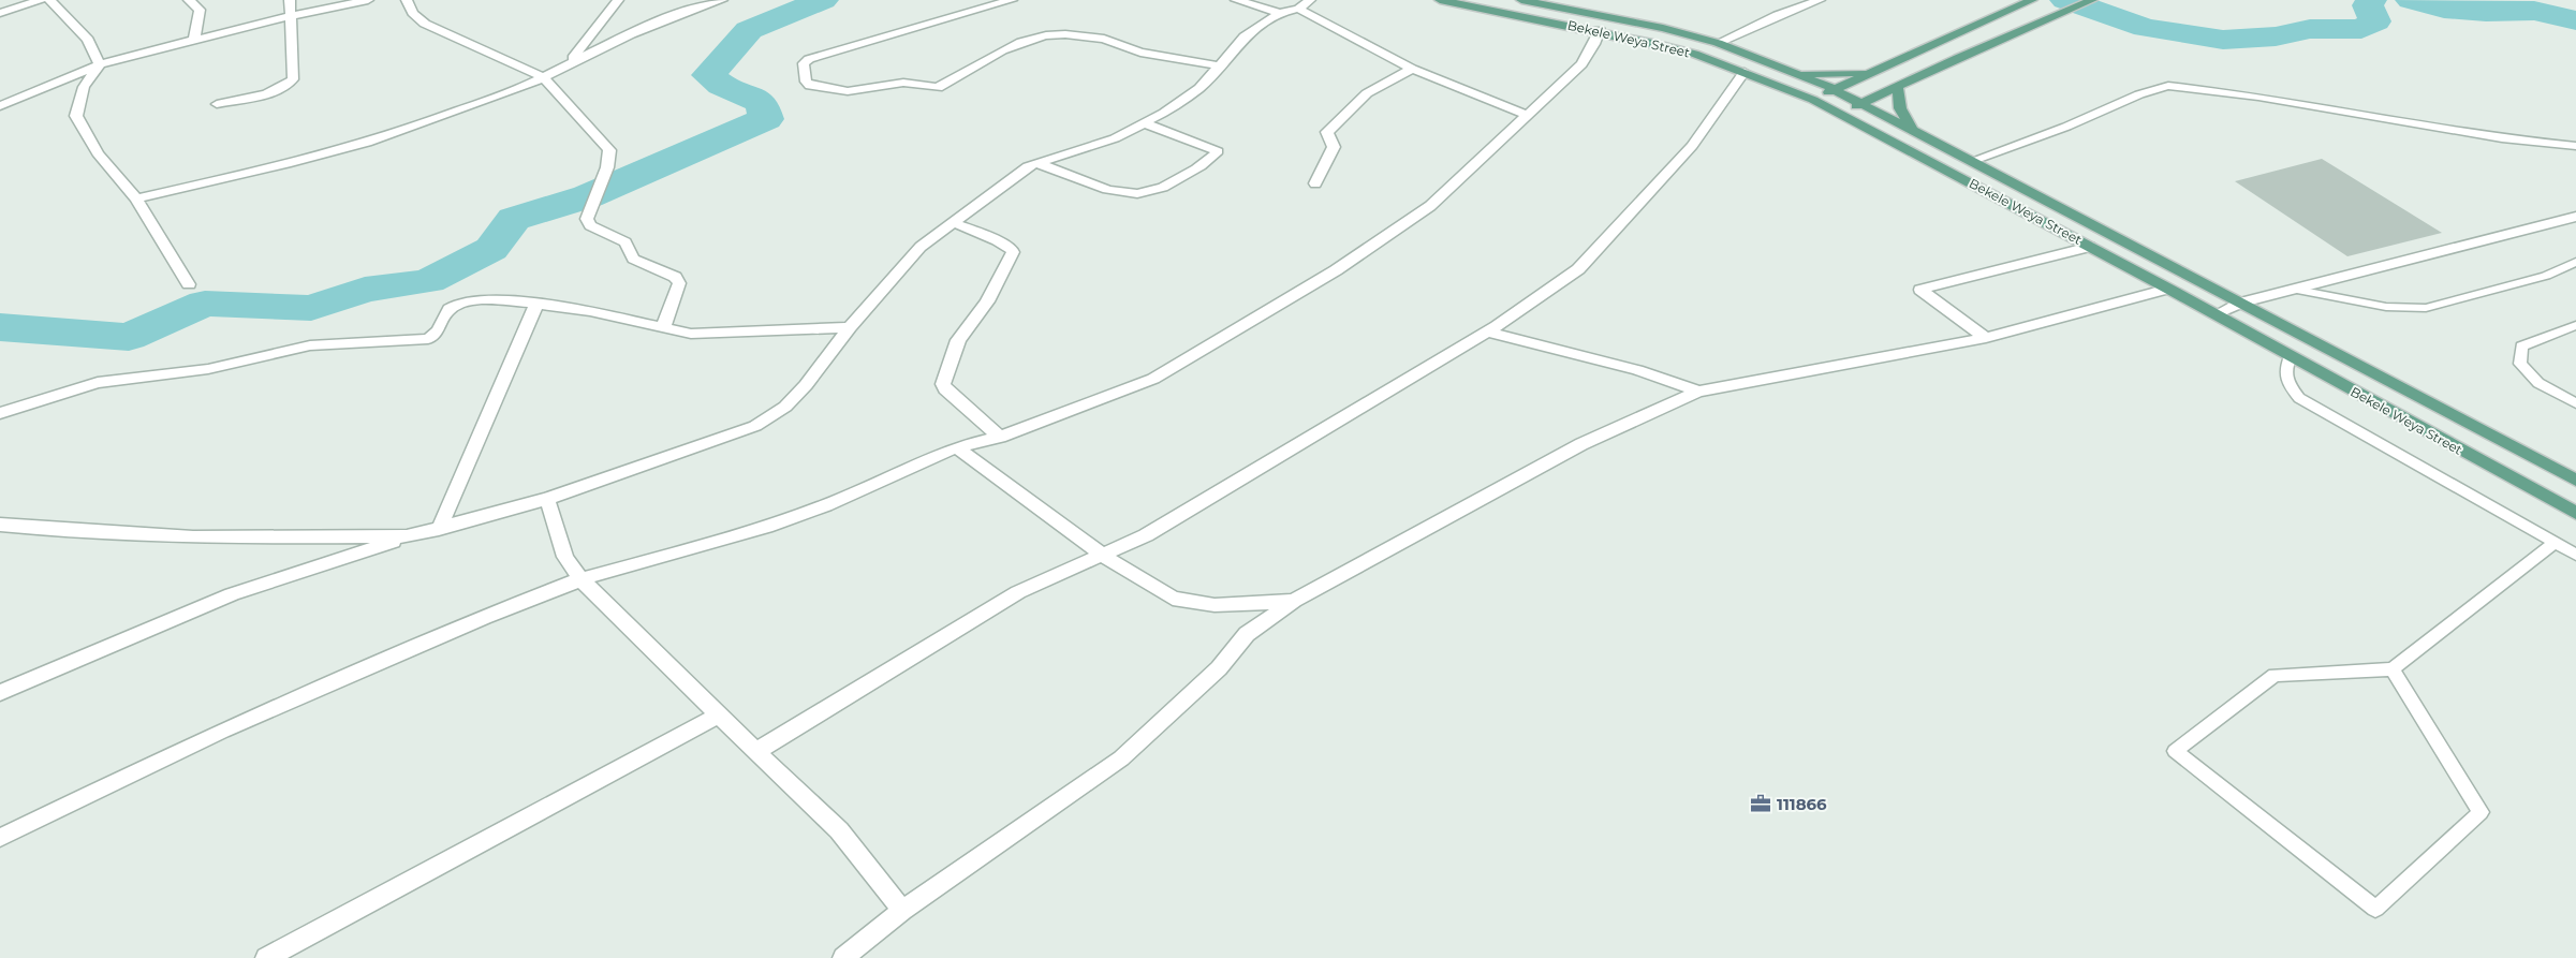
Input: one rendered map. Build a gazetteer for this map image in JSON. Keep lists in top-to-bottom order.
{
  "streets": {
    "main road": ["Bekele Weya Street"]
  },
  "places": {
    "office": ["111866"]
  }
}
